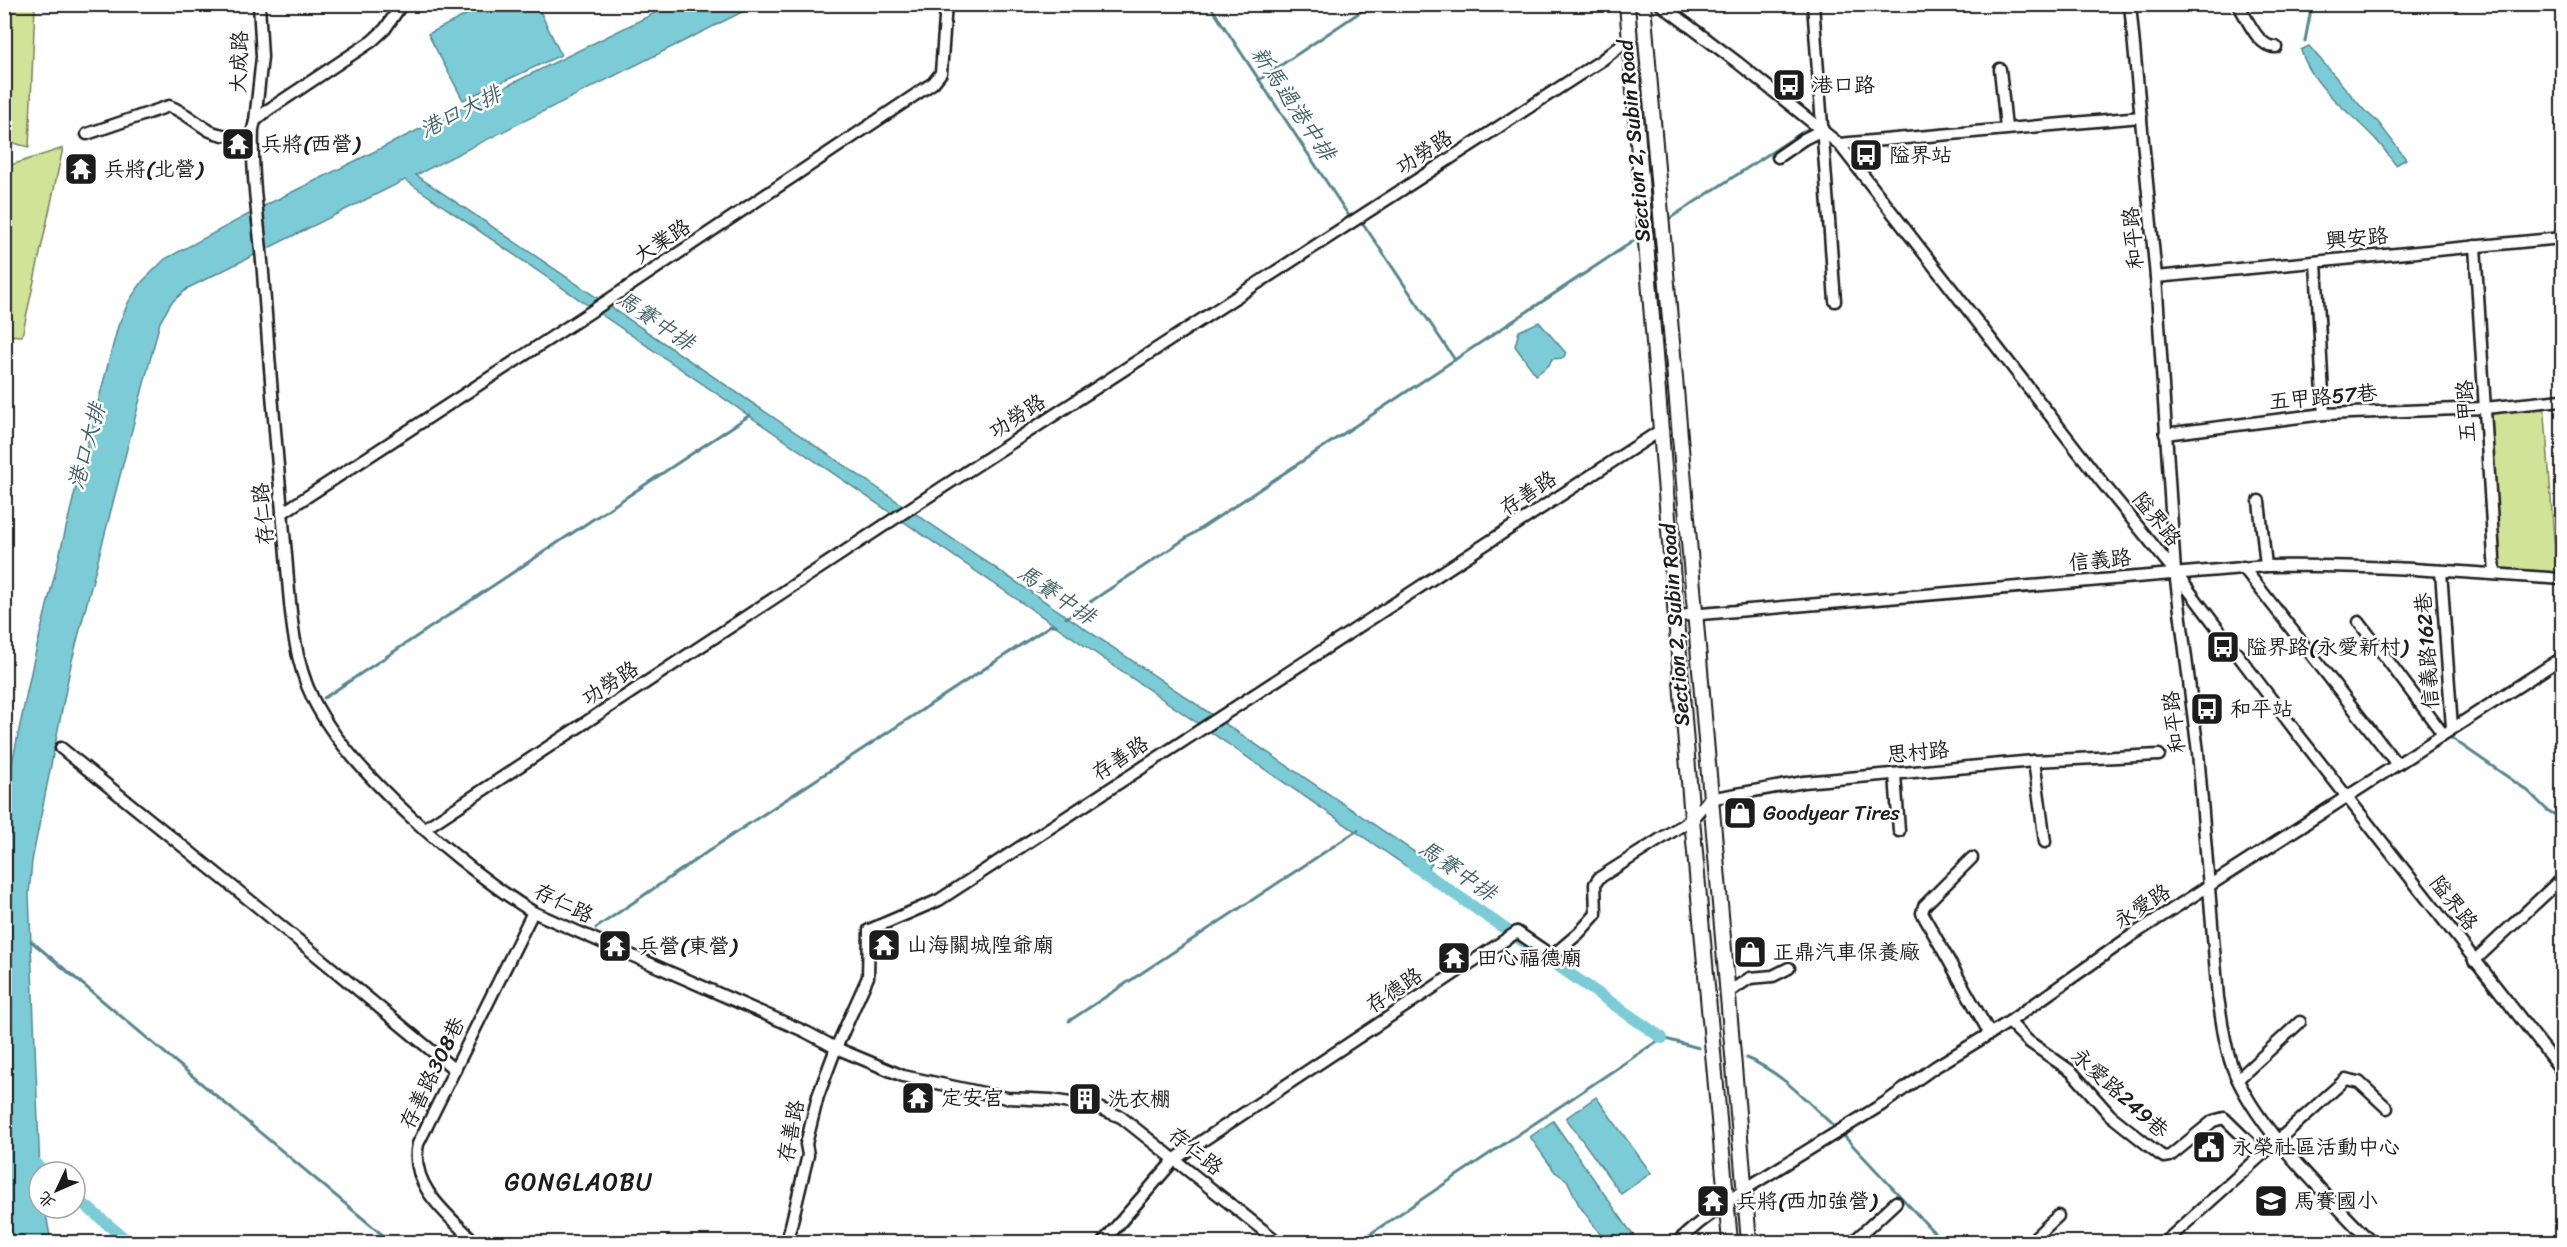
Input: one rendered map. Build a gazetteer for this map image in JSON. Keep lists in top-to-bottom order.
{
  "streets": {
    "main road": ["Section 2, Subin Road"],
    "street": [
      "大成路",
      "功勞路",
      "和平路",
      "興安路",
      "大業路",
      "五甲路57巷",
      "五甲路",
      "存善路",
      "存仁路",
      "隘界路",
      "信義路",
      "信義路162巷",
      "思村路",
      "永愛路",
      "存德路",
      "存善路308巷",
      "永愛路249巷"
    ]
  },
  "crossings": [
    ["Section 2, Subin Road", "功勞路"],
    ["Section 2, Subin Road", "存善路"],
    ["Section 2, Subin Road", "信義路"],
    ["Section 2, Subin Road", "思村路"],
    ["Section 2, Subin Road", "永愛路"],
    ["Section 2, Subin Road", "存德路"],
    ["功勞路", "存仁路"],
    ["和平路", "興安路"],
    ["和平路", "五甲路57巷"],
    ["和平路", "隘界路"],
    ["和平路", "信義路"],
    ["和平路", "永愛路"],
    ["興安路", "五甲路"],
    ["大業路", "存仁路"],
    ["五甲路57巷", "五甲路"],
    ["五甲路", "信義路"],
    ["存善路", "存仁路"],
    ["存仁路", "存德路"],
    ["存仁路", "存善路308巷"],
    ["隘界路", "信義路"],
    ["隘界路", "永愛路"],
    ["信義路", "信義路162巷"],
    ["信義路162巷", "永愛路"],
    ["永愛路", "永愛路249巷"]
  ],
  "districts": ["GONGLAOBU"],
  "water": ["新馬過港中排", "港口大排", "馬賽中排"],
  "places": {
    "bus stop": [
      "港口路",
      "隘界站",
      "隘界路(永愛新村)",
      "和平站"
    ],
    "temple": [
      "兵將(西營)",
      "兵將(北營)",
      "山海關城隍爺廟",
      "兵營(東營)",
      "田心福德廟",
      "定安宮",
      "兵將(西加強營)"
    ],
    "shop": ["Goodyear Tires", "正鼎汽車保養廠"],
    "building": ["洗衣棚"],
    "public building": ["永榮社區活動中心"],
    "school or university": ["馬賽國小"]
  },
  "north": "bottom left"
}
